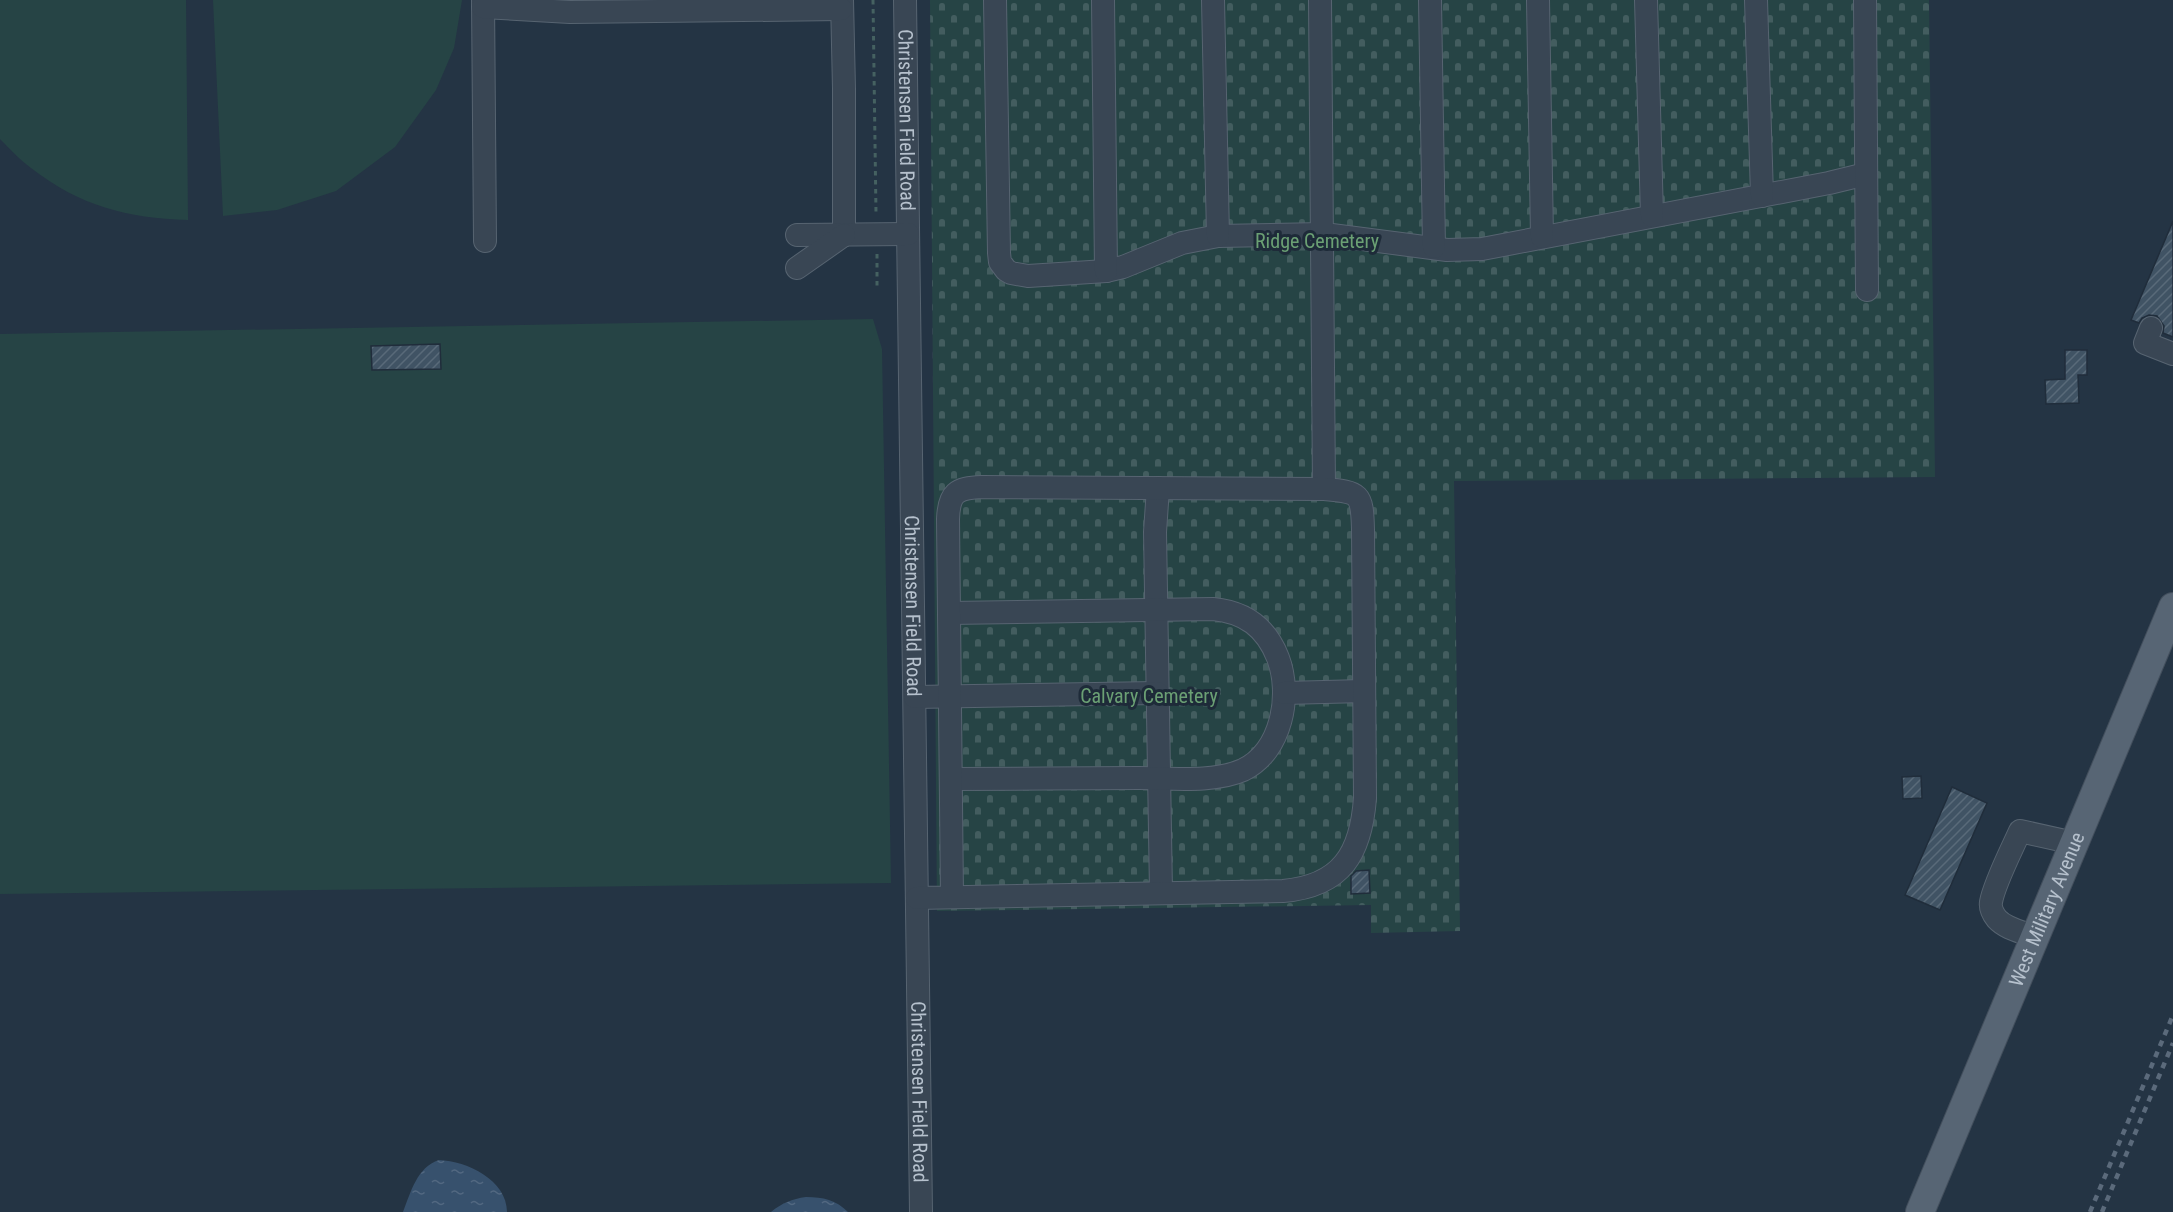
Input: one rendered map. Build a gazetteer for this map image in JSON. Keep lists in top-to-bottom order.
{
  "streets": {
    "main road": ["West Military Avenue"],
    "street": ["Christensen Field Road"]
  },
  "parks": ["Ridge Cemetery", "Calvary Cemetery"]
}
